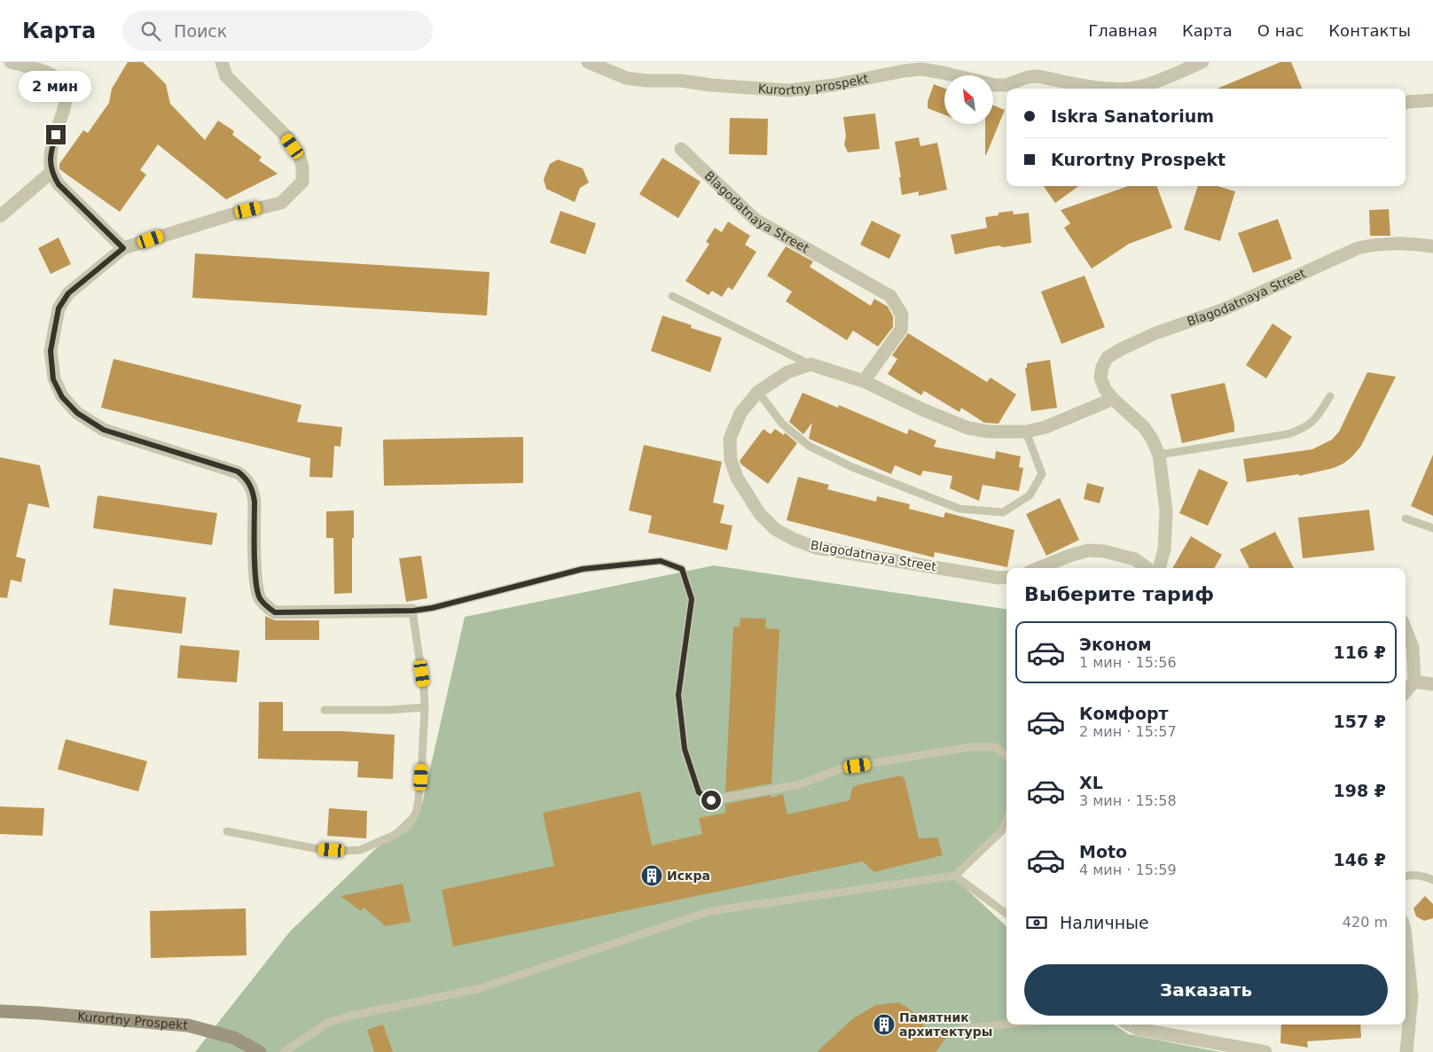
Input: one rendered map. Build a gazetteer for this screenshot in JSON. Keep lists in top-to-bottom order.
{
  "streets": {
    "street": ["Kurortny prospekt", "Blagodatnaya Street", "Kurortny Prospekt"]
  },
  "places": {
    "building": ["Искра", "Памятник архитектуры"]
  },
  "north": "top left",
  "page": {
    "header": "Карта",
    "search": "Поиск",
    "nav": [
      "Главная",
      "Карта",
      "О нас",
      "Контакты"
    ],
    "bubble": "2 мин",
    "banner": ["Iskra Sanatorium", "Kurortny Prospekt"],
    "heading": "Выберите тариф",
    "list": [
      {
        "name": "Эконом",
        "note": "1 мин · 15:56",
        "value": "116 ₽"
      },
      {
        "name": "Комфорт",
        "note": "2 мин · 15:57",
        "value": "157 ₽"
      },
      {
        "name": "XL",
        "note": "3 мин · 15:58",
        "value": "198 ₽"
      },
      {
        "name": "Moto",
        "note": "4 мин · 15:59",
        "value": "146 ₽"
      }
    ],
    "pay": ["Наличные", "420 m"],
    "buttons": "Заказать"
  }
}
